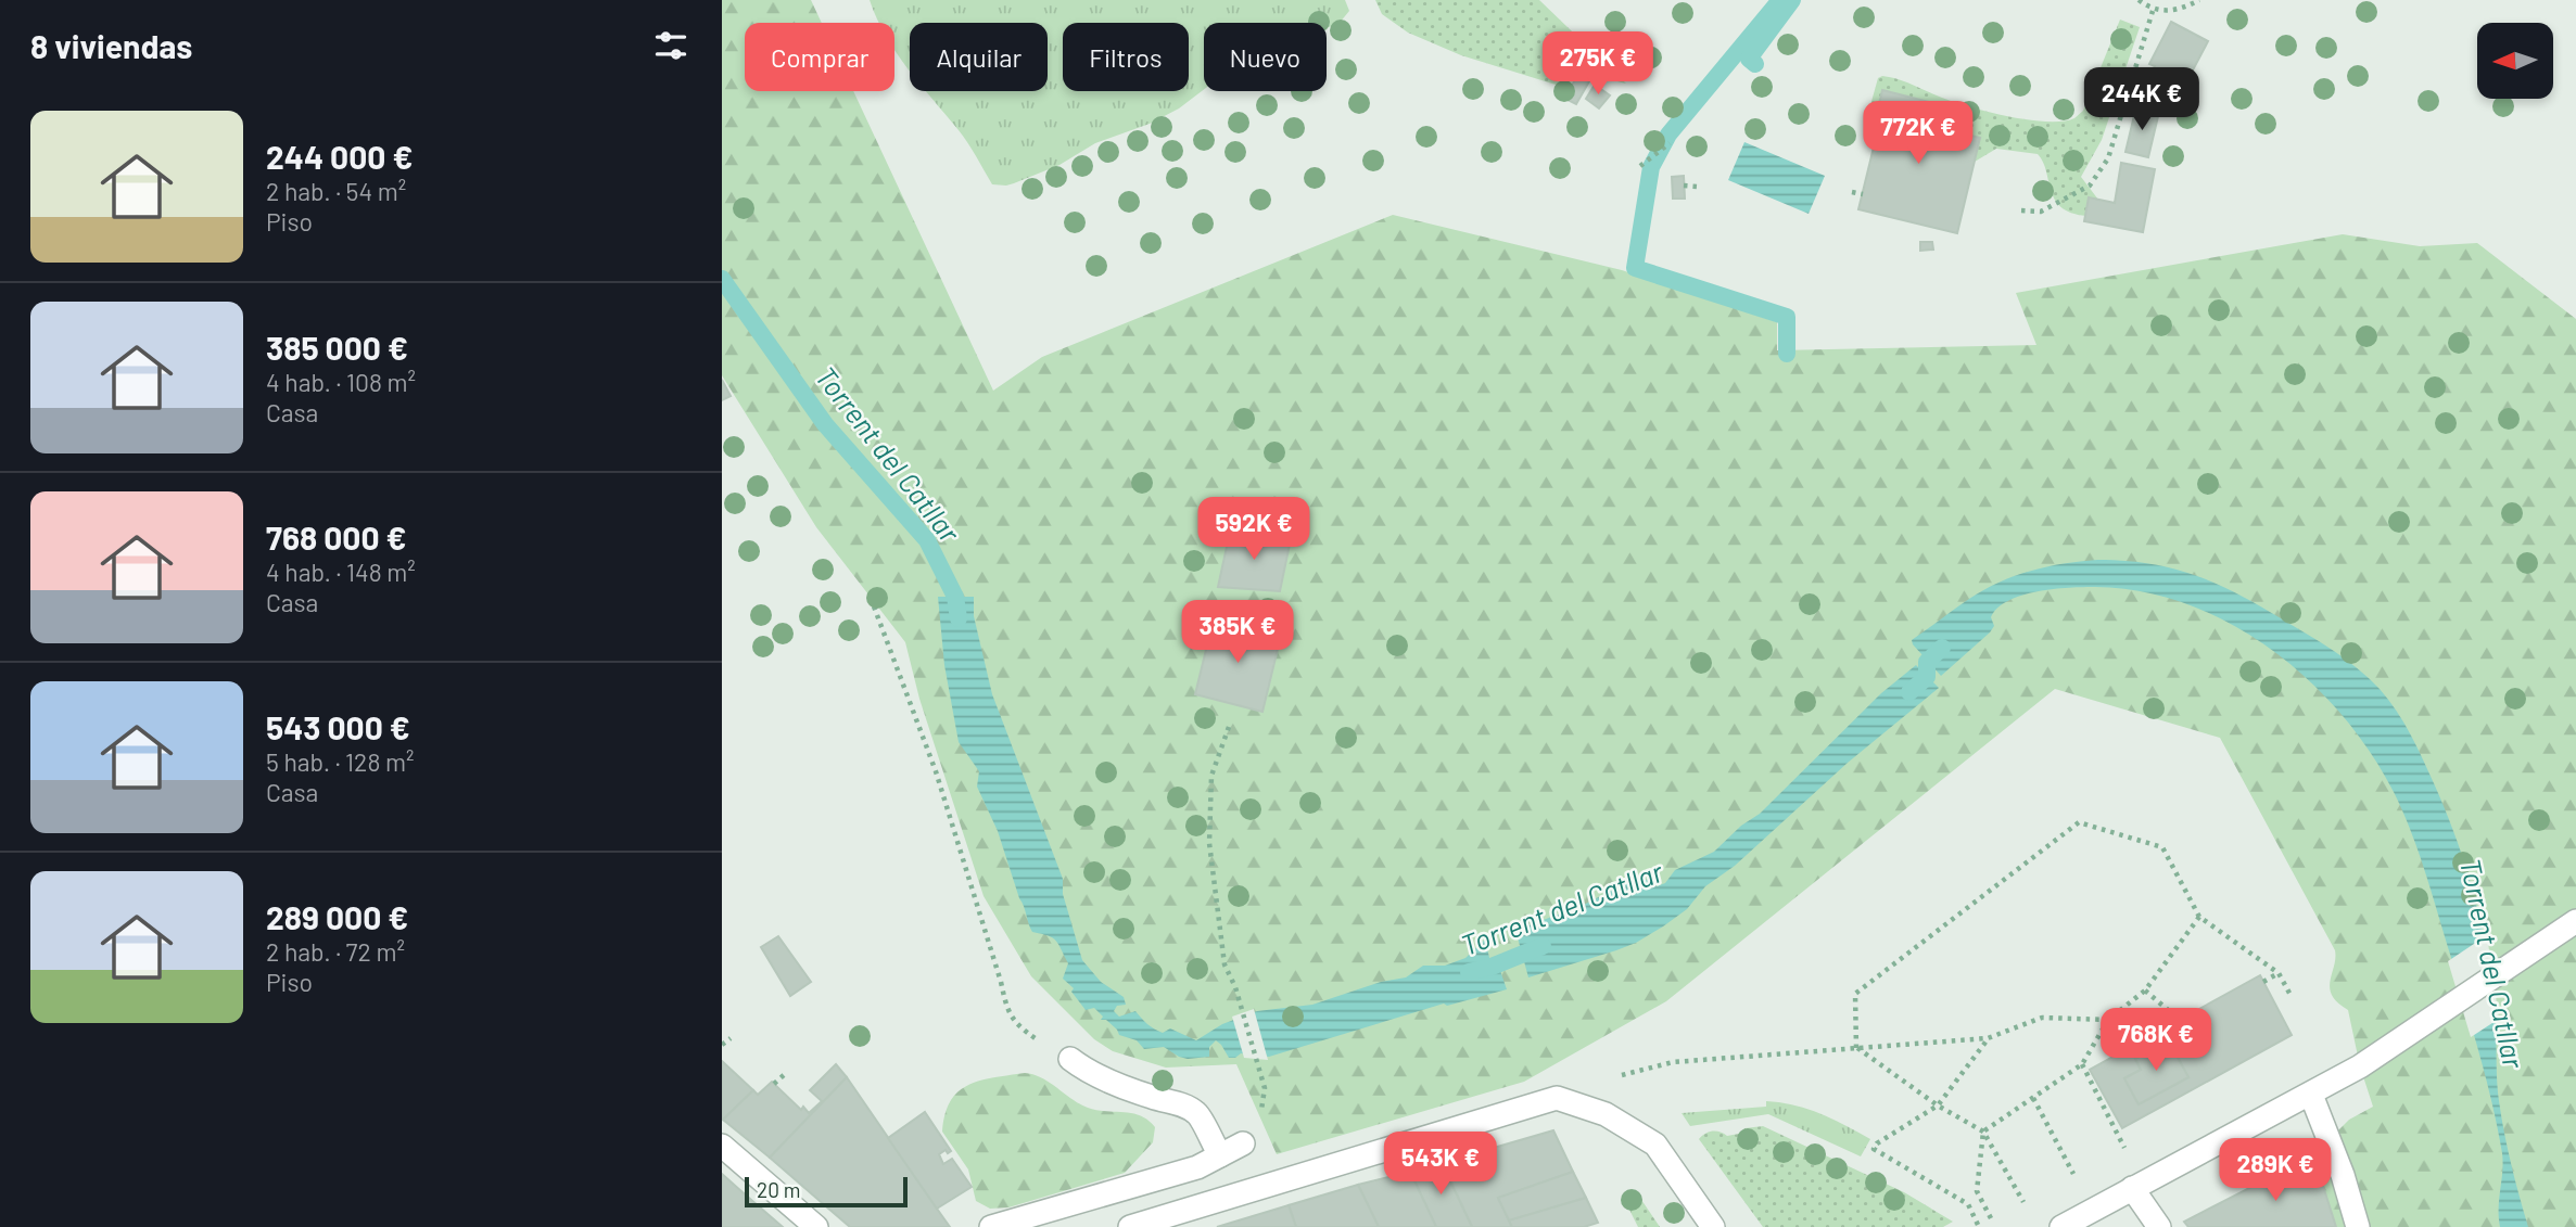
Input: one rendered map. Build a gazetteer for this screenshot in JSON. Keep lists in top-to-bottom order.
{
  "water": ["Torrent del Catllar"],
  "scale_bar": "20 m",
  "north": "left",
  "page": {
    "heading": "8 viviendas",
    "chip": [
      "Comprar",
      "Alquilar",
      "Filtros",
      "Nuevo"
    ],
    "price": [
      "275K €",
      "244K €",
      "772K €",
      "592K €",
      "385K €",
      "768K €",
      "543K €",
      "289K €"
    ],
    "list": [
      {
        "name": "244 000 €",
        "note": "2 hab. · 54 m² · Piso"
      },
      {
        "name": "385 000 €",
        "note": "4 hab. · 108 m² · Casa"
      },
      {
        "name": "768 000 €",
        "note": "4 hab. · 148 m² · Casa"
      },
      {
        "name": "543 000 €",
        "note": "5 hab. · 128 m² · Casa"
      },
      {
        "name": "289 000 €",
        "note": "2 hab. · 72 m² · Piso"
      }
    ],
    "scale": "20 m"
  }
}
